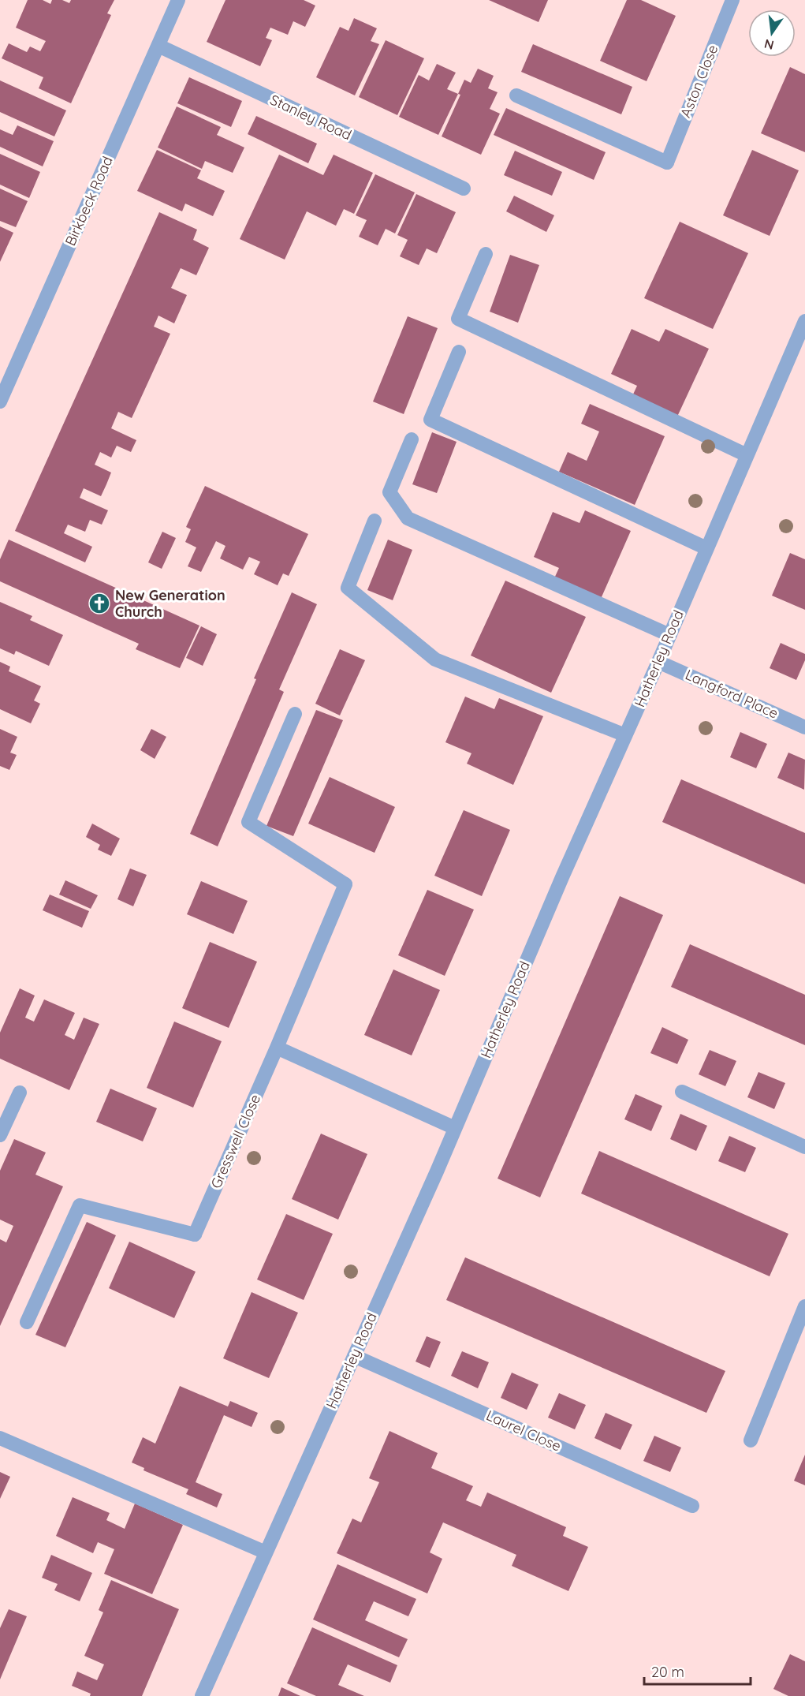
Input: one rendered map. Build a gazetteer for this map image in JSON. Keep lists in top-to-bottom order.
{
  "streets": {
    "street": [
      "Aston Close",
      "Stanley Road",
      "Birkbeck Road",
      "Hatherley Road",
      "Langford Place",
      "Gresswell Close",
      "Laurel Close"
    ]
  },
  "crossings": [
    ["Stanley Road", "Birkbeck Road"],
    ["Hatherley Road", "Langford Place"],
    ["Hatherley Road", "Laurel Close"]
  ],
  "places": {
    "church": ["New Generation Church"]
  },
  "scale_bar": "20 m",
  "north": "bottom"
}
